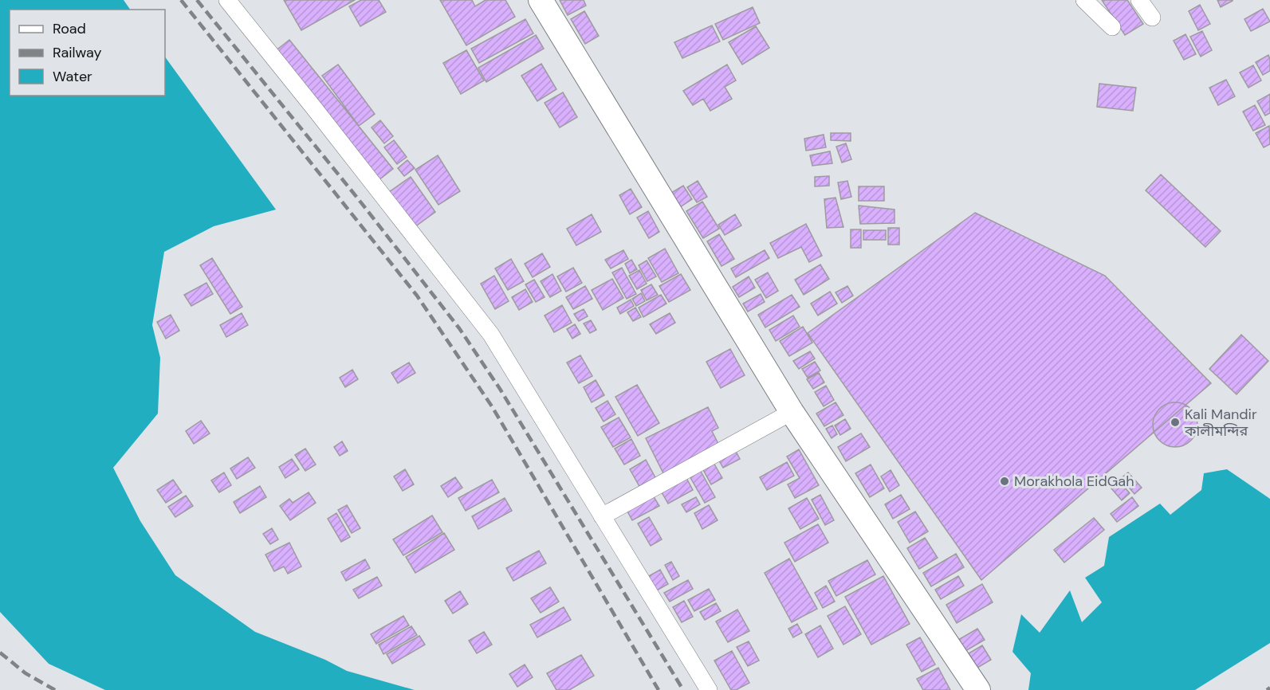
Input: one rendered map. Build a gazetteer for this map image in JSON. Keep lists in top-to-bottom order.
{
  "places": ["Kali Mandir কালীমন্দির", "Morakhola EidGah"],
  "legend": ["Road", "Railway", "Water"]
}
